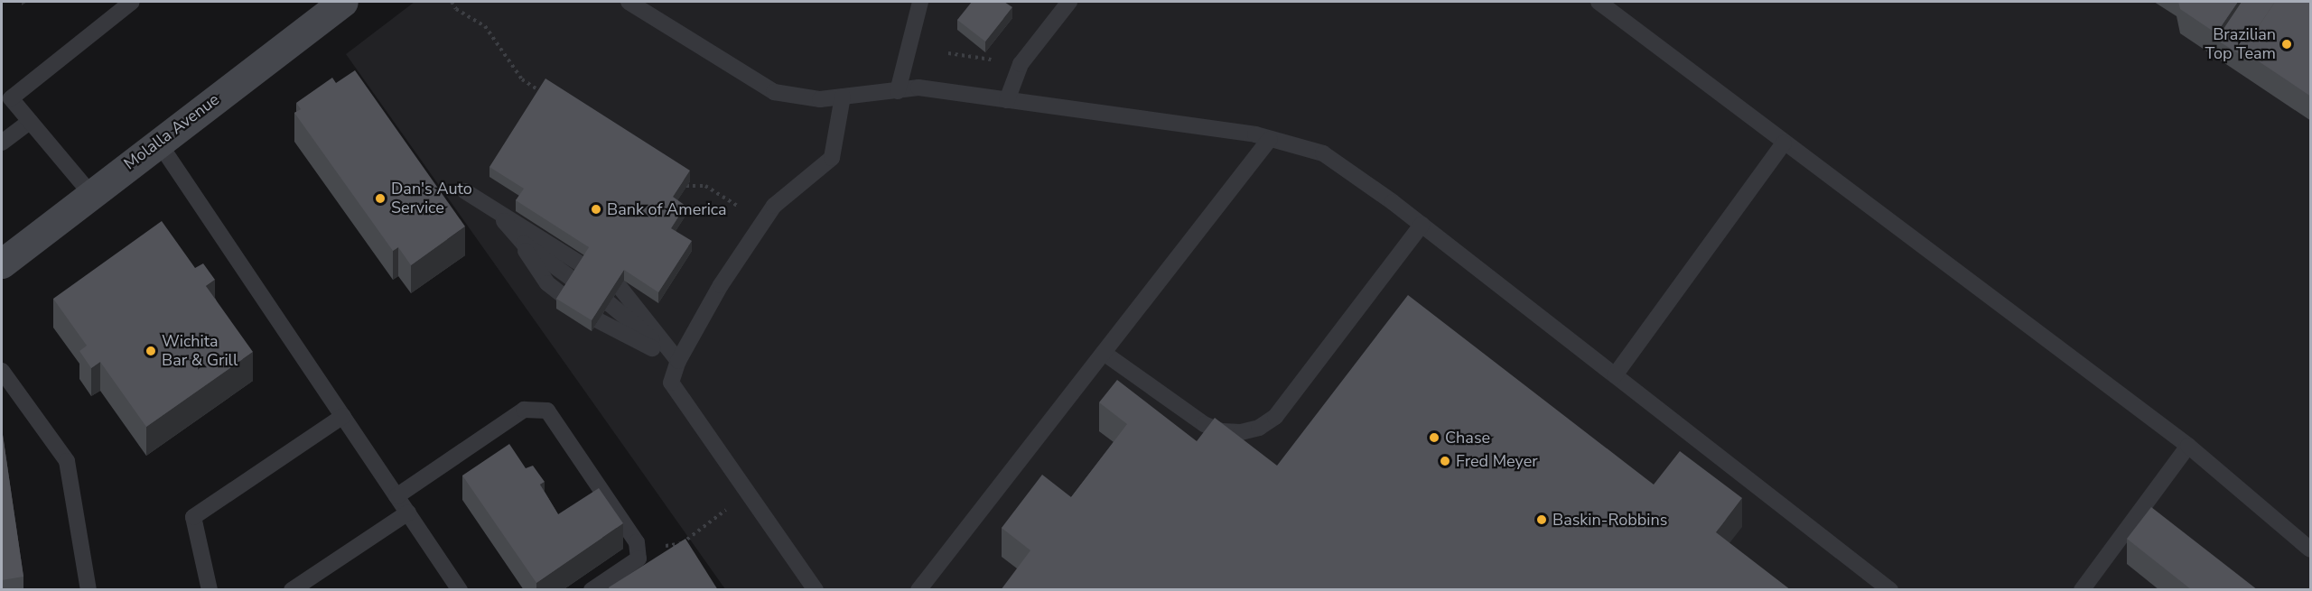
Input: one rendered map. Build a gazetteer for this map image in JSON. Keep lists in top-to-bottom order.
{
  "streets": {
    "main road": ["Molalla Avenue"]
  },
  "places": [
    "Brazilian Top Team",
    "Dan's Auto Service",
    "Bank of America",
    "Wichita Bar & Grill",
    "Chase",
    "Fred Meyer",
    "Baskin-Robbins"
  ]
}
